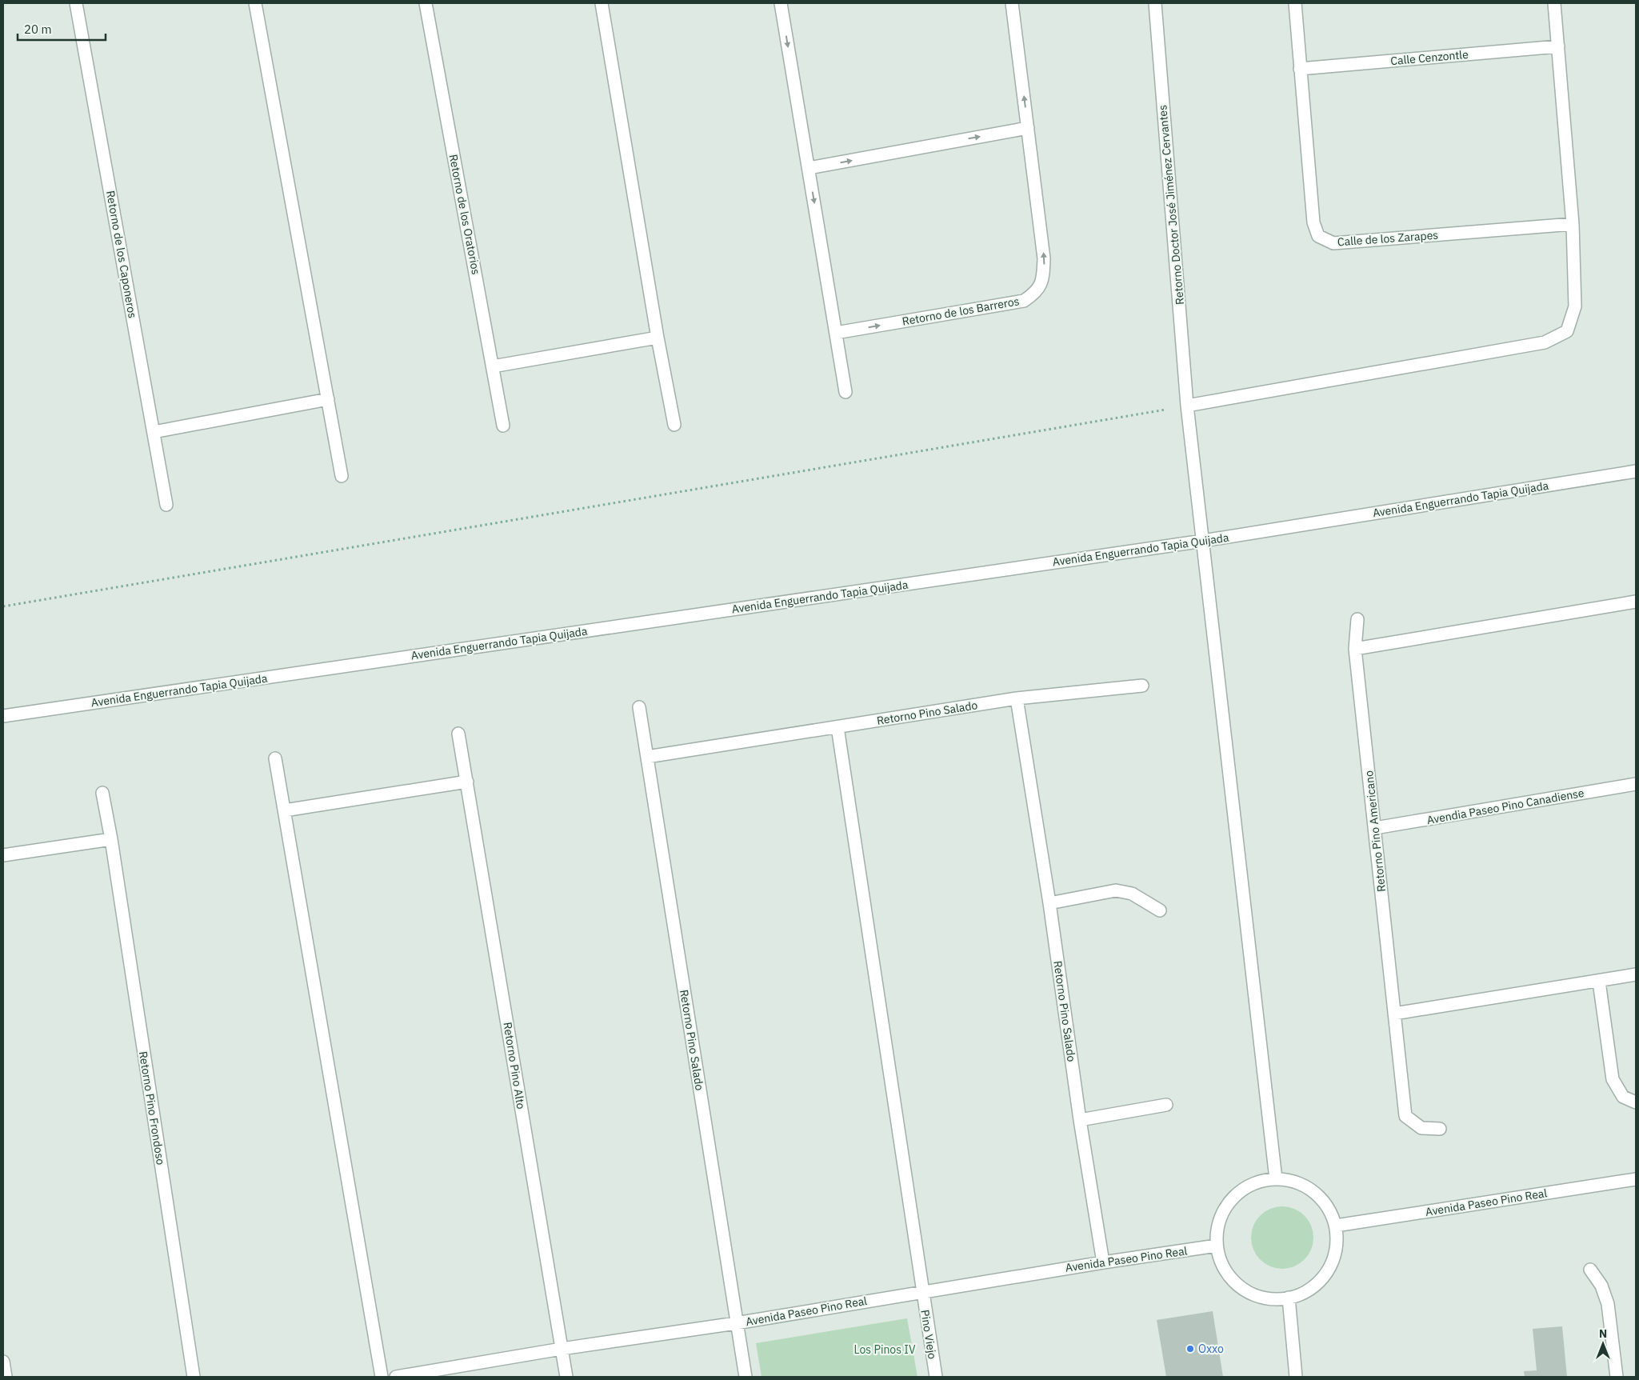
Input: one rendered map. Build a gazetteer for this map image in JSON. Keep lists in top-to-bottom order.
{
  "streets": {
    "street": [
      "Calle Cenzontle",
      "Retorno Doctor José Jiménez Cervantes",
      "Retorno de los Oratorios",
      "Calle de los Zarapes",
      "Retorno de los Caponeros",
      "Retorno de los Barreros",
      "Avenida Enguerrando Tapia Quijada",
      "Retorno Pino Salado",
      "Avendia Paseo Pino Canadiense",
      "Retorno Pino Americano",
      "Retorno Pino Alto",
      "Retorno Pino Frondoso",
      "Avenida Paseo Pino Real",
      "Pino Viejo"
    ]
  },
  "crossings": [
    ["Calle Cenzontle", "Calle de los Zarapes"],
    ["Retorno Doctor José Jiménez Cervantes", "Avenida Enguerrando Tapia Quijada"],
    ["Retorno Doctor José Jiménez Cervantes", "Avenida Paseo Pino Real"],
    ["Retorno Pino Salado", "Avenida Paseo Pino Real"],
    ["Avendia Paseo Pino Canadiense", "Retorno Pino Americano"],
    ["Retorno Pino Alto", "Avenida Paseo Pino Real"],
    ["Avenida Paseo Pino Real", "Pino Viejo"]
  ],
  "parks": ["Los Pinos IV"],
  "places": ["Oxxo"],
  "scale_bar": "20 m",
  "north": "top"
}
